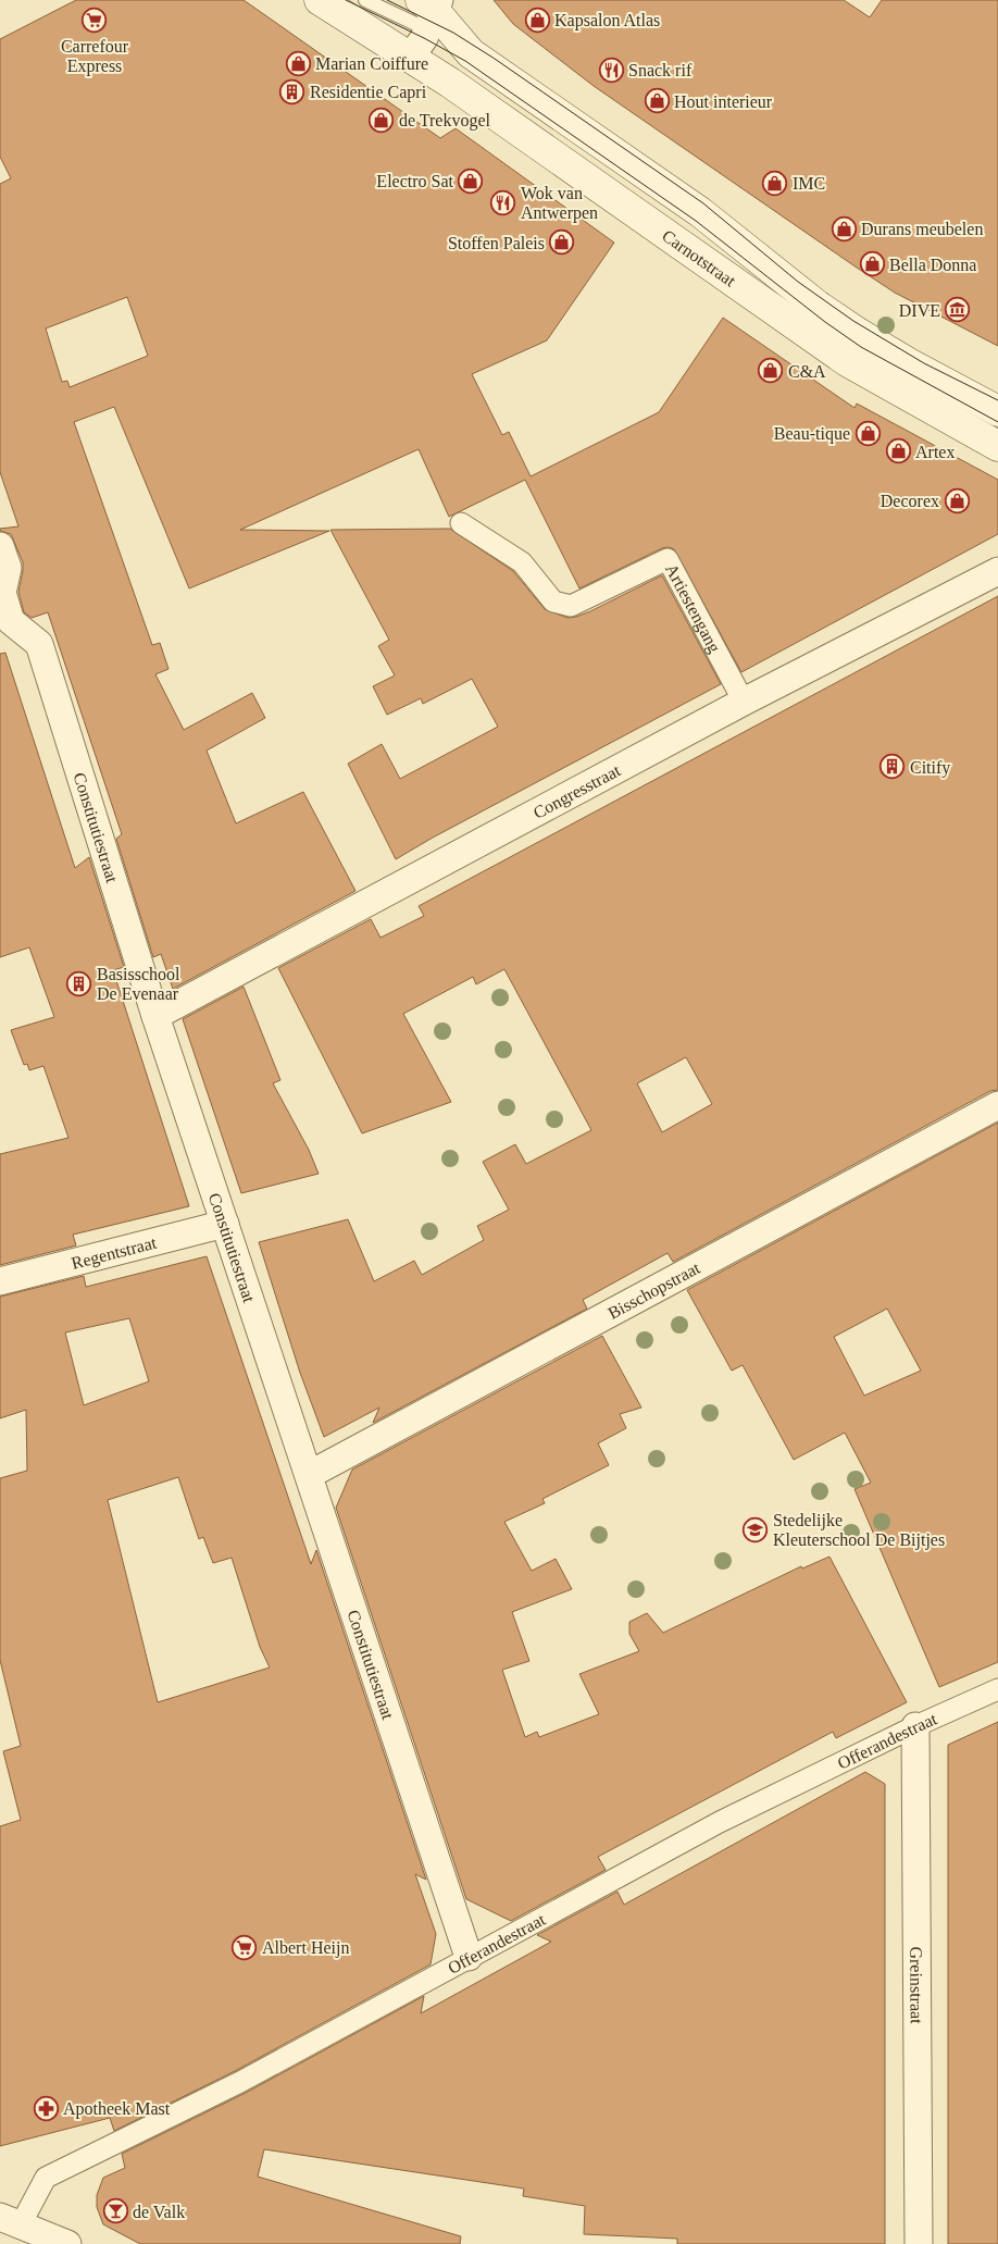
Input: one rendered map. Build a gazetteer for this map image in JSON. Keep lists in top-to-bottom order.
{
  "streets": {
    "main road": ["Carnotstraat"],
    "street": [
      "Artiestengang",
      "Congresstraat",
      "Constitutiestraat",
      "Regentstraat",
      "Bisschopstraat",
      "Offerandestraat",
      "Greinstraat"
    ]
  },
  "crossings": [
    ["Artiestengang", "Congresstraat"],
    ["Congresstraat", "Constitutiestraat"],
    ["Constitutiestraat", "Regentstraat"],
    ["Constitutiestraat", "Bisschopstraat"],
    ["Constitutiestraat", "Offerandestraat"],
    ["Offerandestraat", "Greinstraat"]
  ],
  "places": {
    "supermarket": ["Carrefour Express", "Albert Heijn"],
    "shop": [
      "Kapsalon Atlas",
      "Marian Coiffure",
      "Hout interieur",
      "de Trekvogel",
      "Electro Sat",
      "IMC",
      "Durans meubelen",
      "Stoffen Paleis",
      "Bella Donna",
      "C&A",
      "Beau-tique",
      "Artex",
      "Decorex"
    ],
    "restaurant": ["Snack rif", "Wok van Antwerpen"],
    "building": ["Residentie Capri", "Citify", "Basisschool De Evenaar"],
    "museum": ["DIVE"],
    "school or university": ["Stedelijke Kleuterschool De Bijtjes"],
    "pharmacy": ["Apotheek Mast"],
    "bar": ["de Valk"]
  }
}
